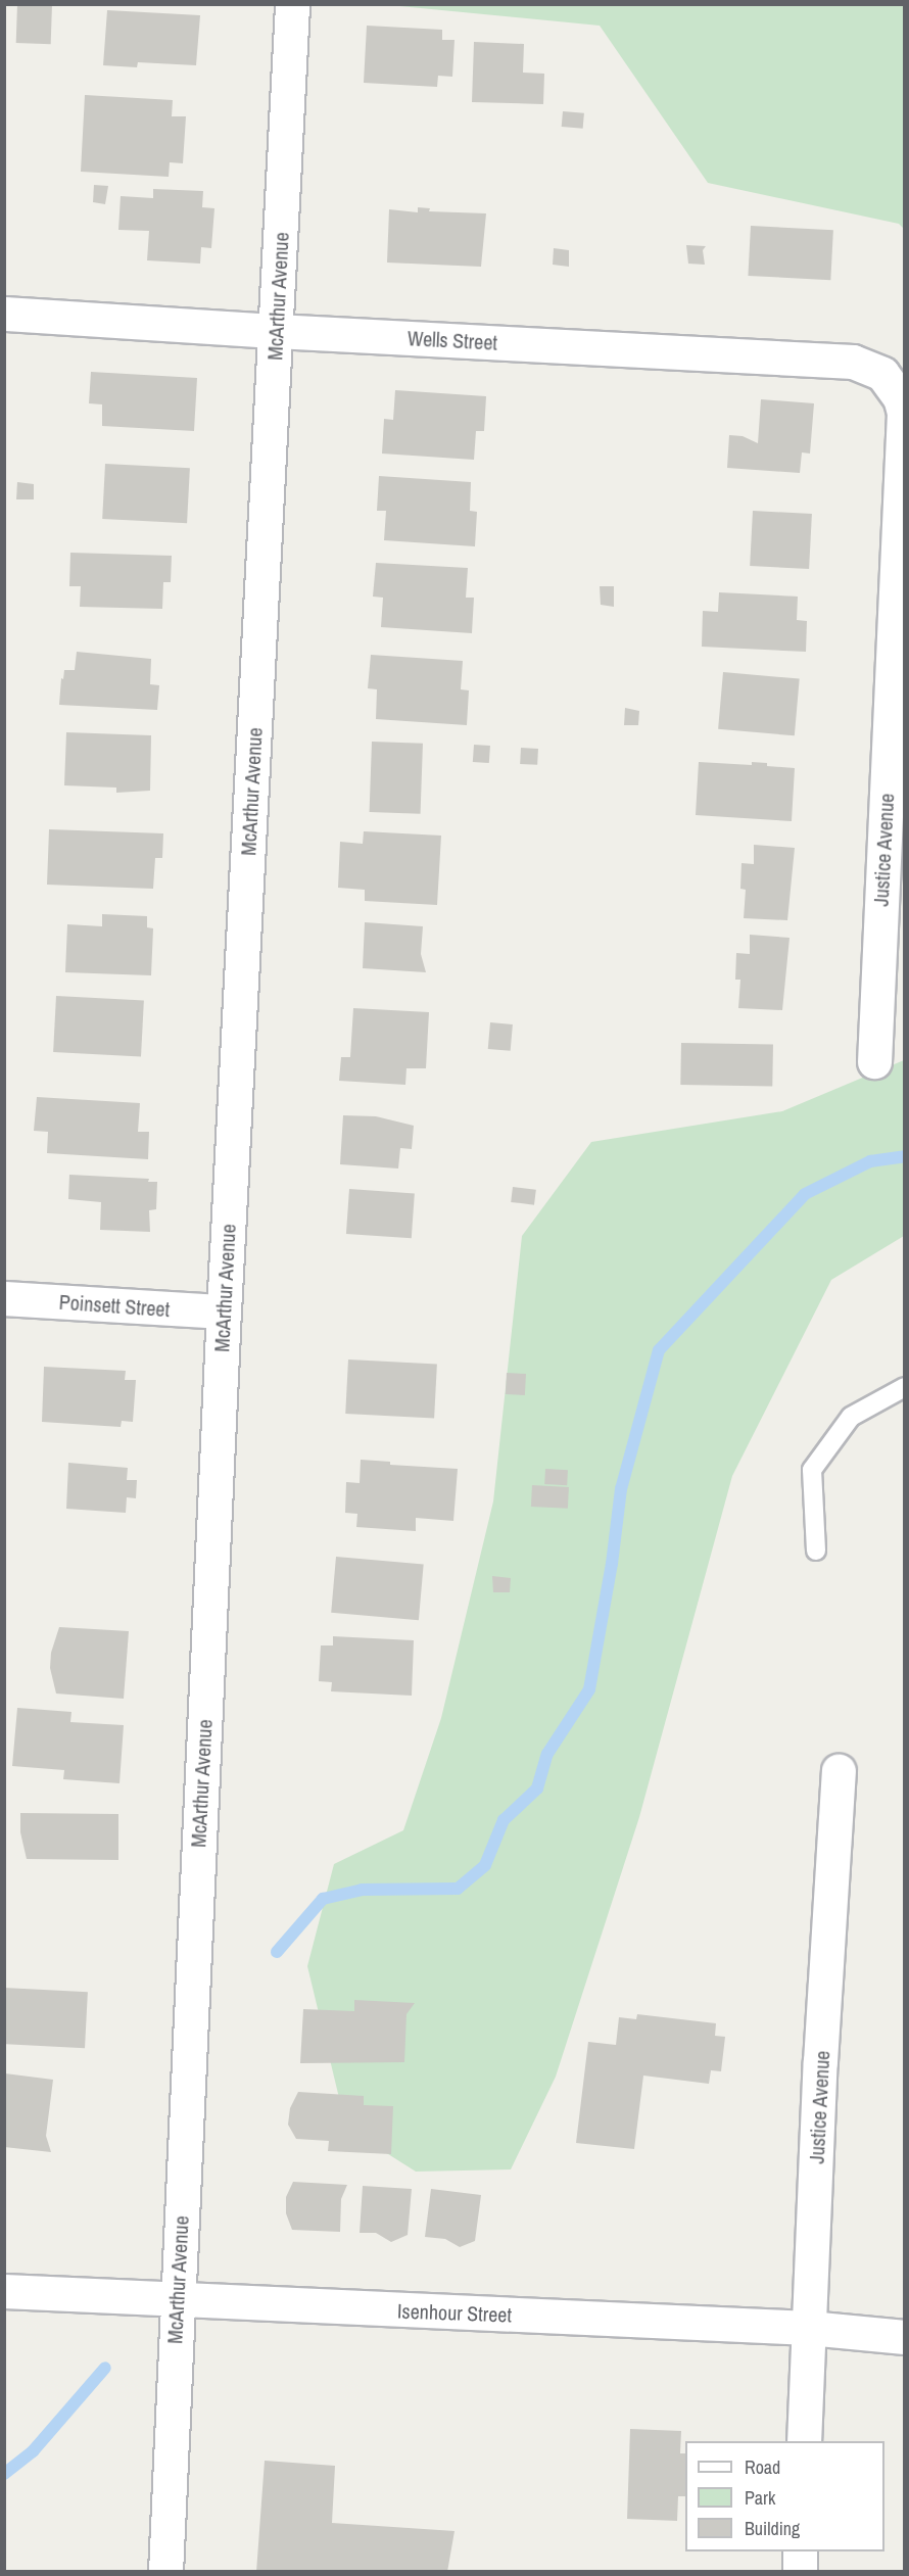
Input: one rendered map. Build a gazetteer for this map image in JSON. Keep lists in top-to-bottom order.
{
  "streets": {
    "street": [
      "McArthur Avenue",
      "Wells Street",
      "Justice Avenue",
      "Poinsett Street",
      "Isenhour Street"
    ]
  },
  "crossings": [
    ["McArthur Avenue", "Wells Street"],
    ["McArthur Avenue", "Poinsett Street"],
    ["McArthur Avenue", "Isenhour Street"],
    ["Wells Street", "Justice Avenue"],
    ["Justice Avenue", "Isenhour Street"]
  ],
  "legend": ["Road", "Park", "Building"]
}
